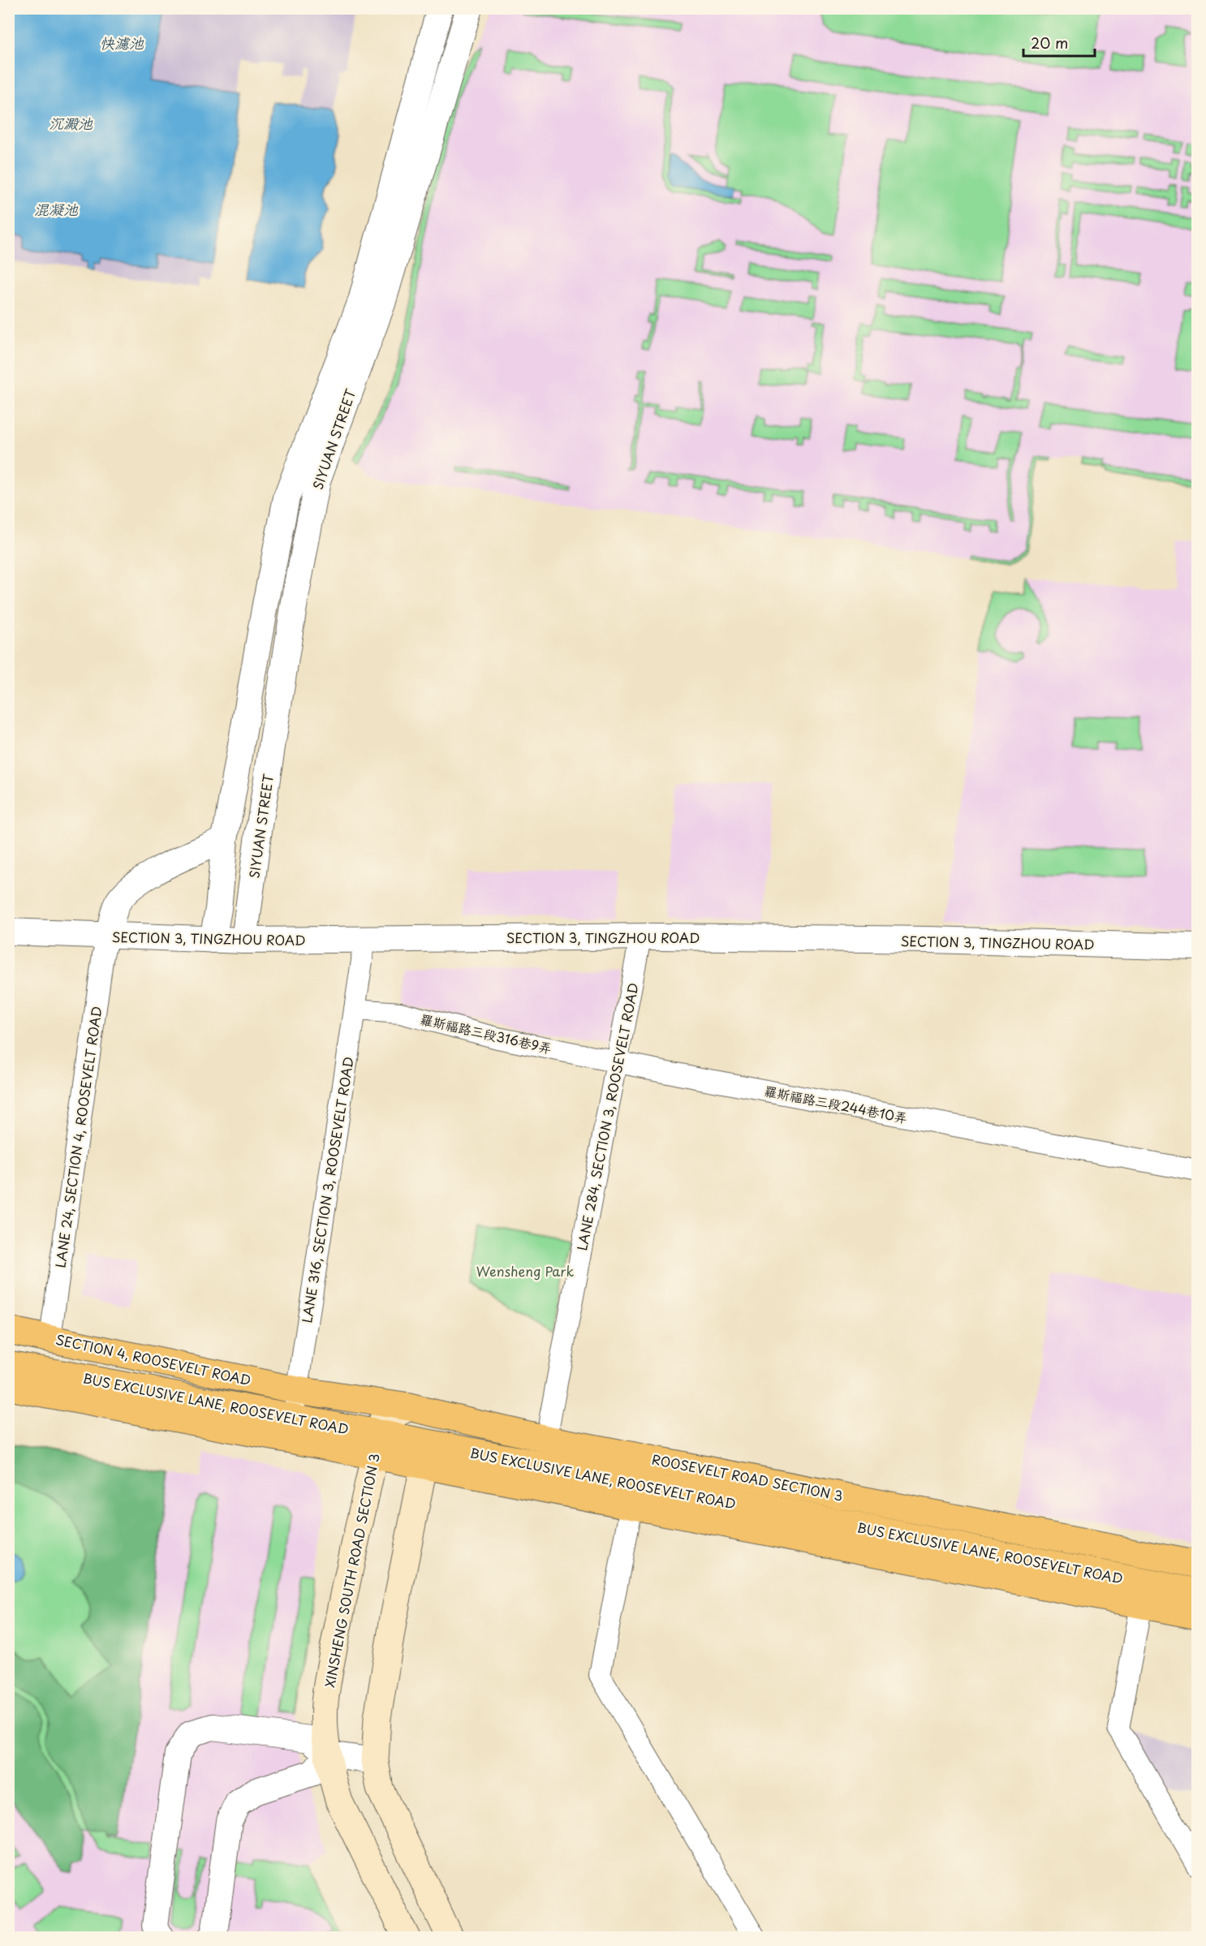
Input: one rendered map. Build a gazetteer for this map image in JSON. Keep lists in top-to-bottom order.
{
  "streets": {
    "main road": [
      "SECTION 4, ROOSEVELT ROAD",
      "BUS EXCLUSIVE LANE, ROOSEVELT ROAD",
      "ROOSEVELT ROAD SECTION 3",
      "XINSHENG SOUTH ROAD SECTION 3"
    ],
    "street": [
      "SIYUAN STREET",
      "SECTION 3, TINGZHOU ROAD",
      "羅斯福路三段316巷9弄",
      "羅斯福路三段244巷10弄",
      "LANE 284, SECTION 3, ROOSEVELT ROAD",
      "LANE 24, SECTION 4, ROOSEVELT ROAD",
      "LANE 316, SECTION 3, ROOSEVELT ROAD"
    ]
  },
  "crossings": [
    ["SIYUAN STREET", "SECTION 3, TINGZHOU ROAD"],
    ["SECTION 3, TINGZHOU ROAD", "LANE 284, SECTION 3, ROOSEVELT ROAD"],
    ["SECTION 3, TINGZHOU ROAD", "LANE 24, SECTION 4, ROOSEVELT ROAD"],
    ["SECTION 3, TINGZHOU ROAD", "LANE 316, SECTION 3, ROOSEVELT ROAD"],
    ["羅斯福路三段316巷9弄", "羅斯福路三段244巷10弄"],
    ["羅斯福路三段316巷9弄", "LANE 284, SECTION 3, ROOSEVELT ROAD"],
    ["羅斯福路三段316巷9弄", "LANE 316, SECTION 3, ROOSEVELT ROAD"],
    ["羅斯福路三段244巷10弄", "LANE 284, SECTION 3, ROOSEVELT ROAD"],
    ["LANE 284, SECTION 3, ROOSEVELT ROAD", "ROOSEVELT ROAD SECTION 3"],
    ["LANE 24, SECTION 4, ROOSEVELT ROAD", "SECTION 4, ROOSEVELT ROAD"],
    ["LANE 316, SECTION 3, ROOSEVELT ROAD", "SECTION 4, ROOSEVELT ROAD"],
    ["LANE 316, SECTION 3, ROOSEVELT ROAD", "BUS EXCLUSIVE LANE, ROOSEVELT ROAD"],
    ["LANE 316, SECTION 3, ROOSEVELT ROAD", "ROOSEVELT ROAD SECTION 3"],
    ["SECTION 4, ROOSEVELT ROAD", "BUS EXCLUSIVE LANE, ROOSEVELT ROAD"],
    ["SECTION 4, ROOSEVELT ROAD", "ROOSEVELT ROAD SECTION 3"],
    ["BUS EXCLUSIVE LANE, ROOSEVELT ROAD", "ROOSEVELT ROAD SECTION 3"],
    ["BUS EXCLUSIVE LANE, ROOSEVELT ROAD", "XINSHENG SOUTH ROAD SECTION 3"]
  ],
  "water": ["快濾池", "沉澱池", "混凝池"],
  "parks": ["Wensheng Park"],
  "scale_bar": "20 m"
}
